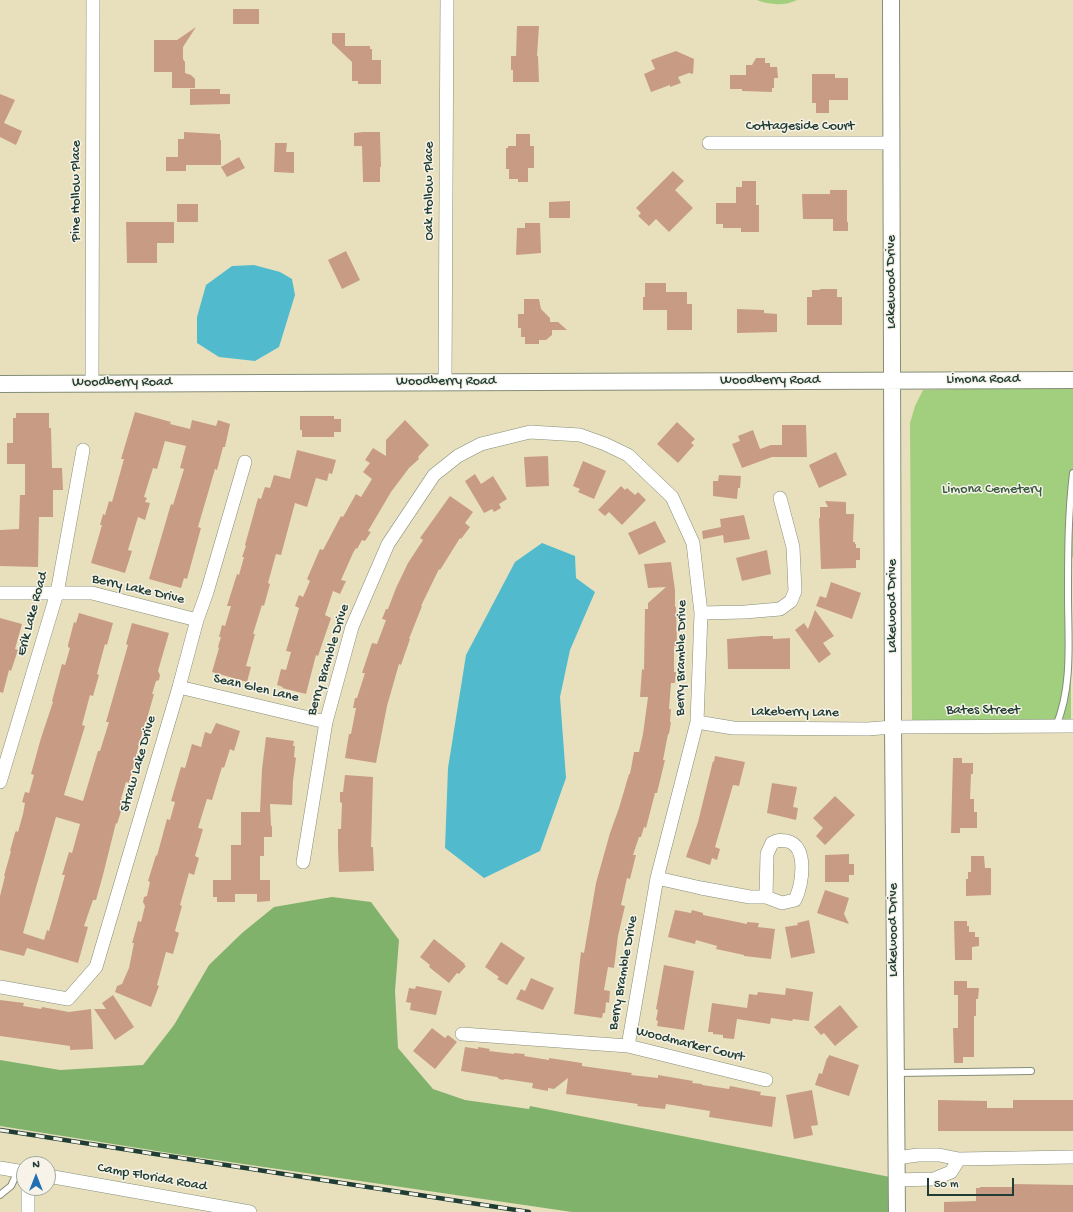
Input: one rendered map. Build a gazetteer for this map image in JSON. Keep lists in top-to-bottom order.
{
  "streets": {
    "street": [
      "Cottageside Court",
      "Pine Hollow Place",
      "Oak Hollow Place",
      "Lakewood Drive",
      "Limona Road",
      "Woodberry Road",
      "Berry Lake Drive",
      "Erik Lake Road",
      "Berry Bramble Drive",
      "Sean Glen Lane",
      "Bates Street",
      "Lakeberry Lane",
      "Straw Lake Drive",
      "Woodmarker Court",
      "Camp Florida Road"
    ]
  },
  "crossings": [
    ["Cottageside Court", "Lakewood Drive"],
    ["Pine Hollow Place", "Woodberry Road"],
    ["Oak Hollow Place", "Woodberry Road"],
    ["Lakewood Drive", "Limona Road"],
    ["Lakewood Drive", "Woodberry Road"],
    ["Lakewood Drive", "Bates Street"],
    ["Lakewood Drive", "Lakeberry Lane"],
    ["Limona Road", "Woodberry Road"],
    ["Berry Lake Drive", "Erik Lake Road"],
    ["Berry Lake Drive", "Straw Lake Drive"],
    ["Berry Bramble Drive", "Sean Glen Lane"],
    ["Berry Bramble Drive", "Lakeberry Lane"],
    ["Berry Bramble Drive", "Woodmarker Court"],
    ["Sean Glen Lane", "Straw Lake Drive"],
    ["Bates Street", "Lakeberry Lane"]
  ],
  "parks": ["Limona Cemetery"],
  "scale_bar": "50 m",
  "north": "top"
}
